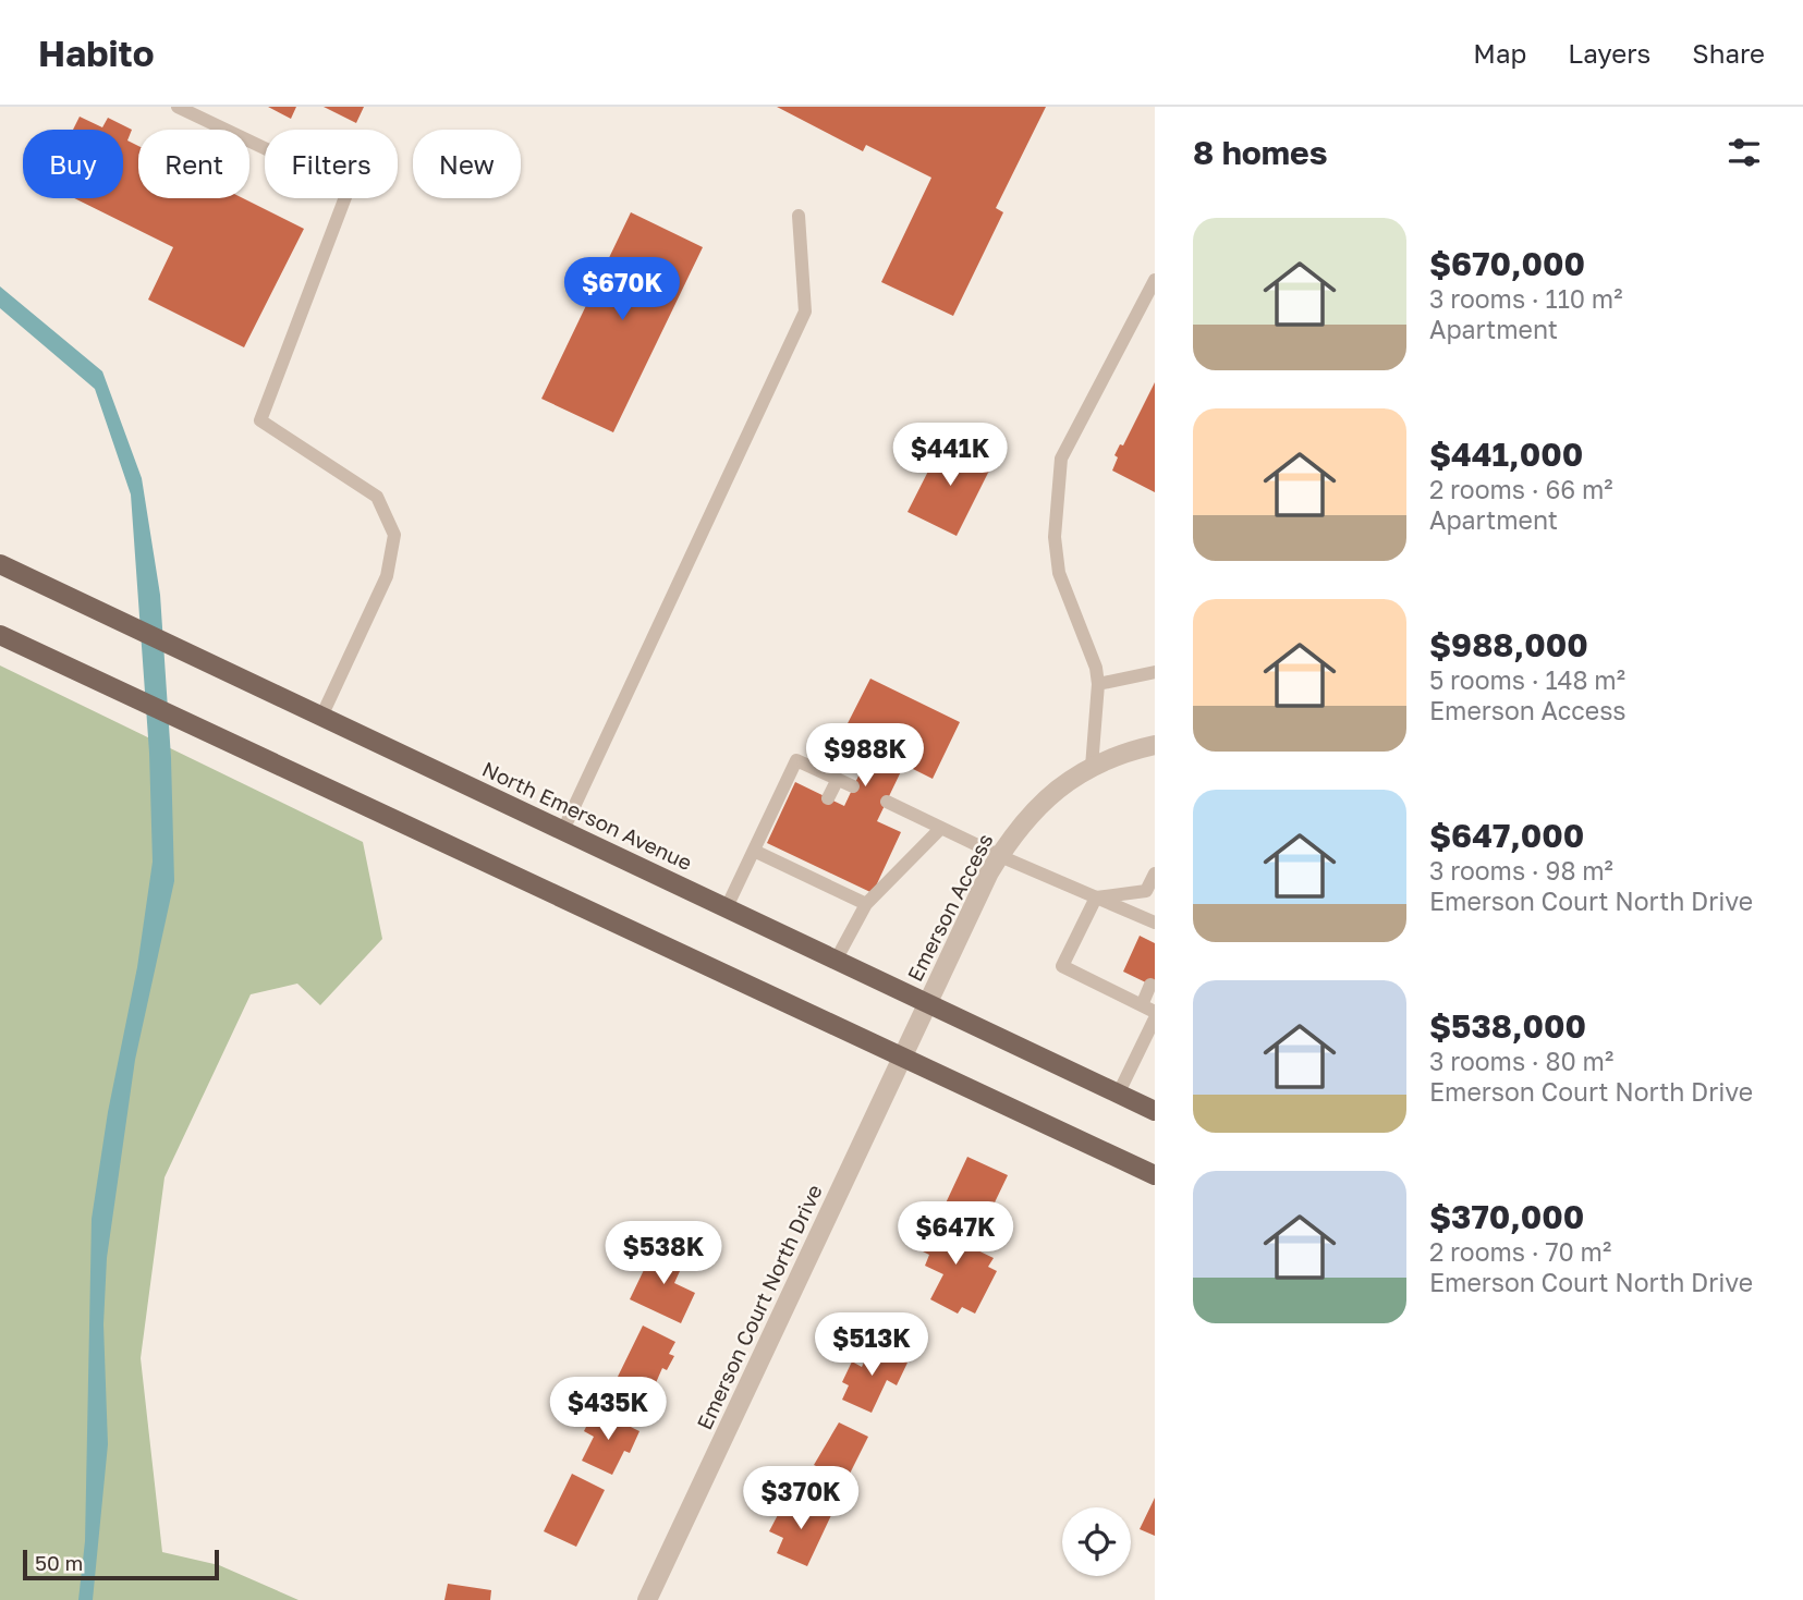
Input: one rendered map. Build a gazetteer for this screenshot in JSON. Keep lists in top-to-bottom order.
{
  "streets": {
    "main road": ["North Emerson Avenue"],
    "street": ["Emerson Access", "Emerson Court North Drive"]
  },
  "crossings": [
    ["North Emerson Avenue", "Emerson Access"],
    ["Emerson Access", "Emerson Court North Drive"]
  ],
  "scale_bar": "50 m",
  "page": {
    "header": "Habito",
    "nav": ["Map", "Layers", "Share"],
    "heading": "8 homes",
    "chip": [
      "Buy",
      "Rent",
      "Filters",
      "New"
    ],
    "list": [
      {
        "name": "$670,000",
        "note": "3 rooms · 110 m² · Apartment"
      },
      {
        "name": "$441,000",
        "note": "2 rooms · 66 m² · Apartment"
      },
      {
        "name": "$988,000",
        "note": "5 rooms · 148 m² · Emerson Access"
      },
      {
        "name": "$647,000",
        "note": "3 rooms · 98 m² · Emerson Court North Drive"
      },
      {
        "name": "$538,000",
        "note": "3 rooms · 80 m² · Emerson Court North Drive"
      },
      {
        "name": "$370,000",
        "note": "2 rooms · 70 m² · Emerson Court North Drive"
      }
    ],
    "price": [
      "$670K",
      "$441K",
      "$988K",
      "$647K",
      "$538K",
      "$513K",
      "$435K",
      "$370K"
    ],
    "scale": "50 m"
  }
}
